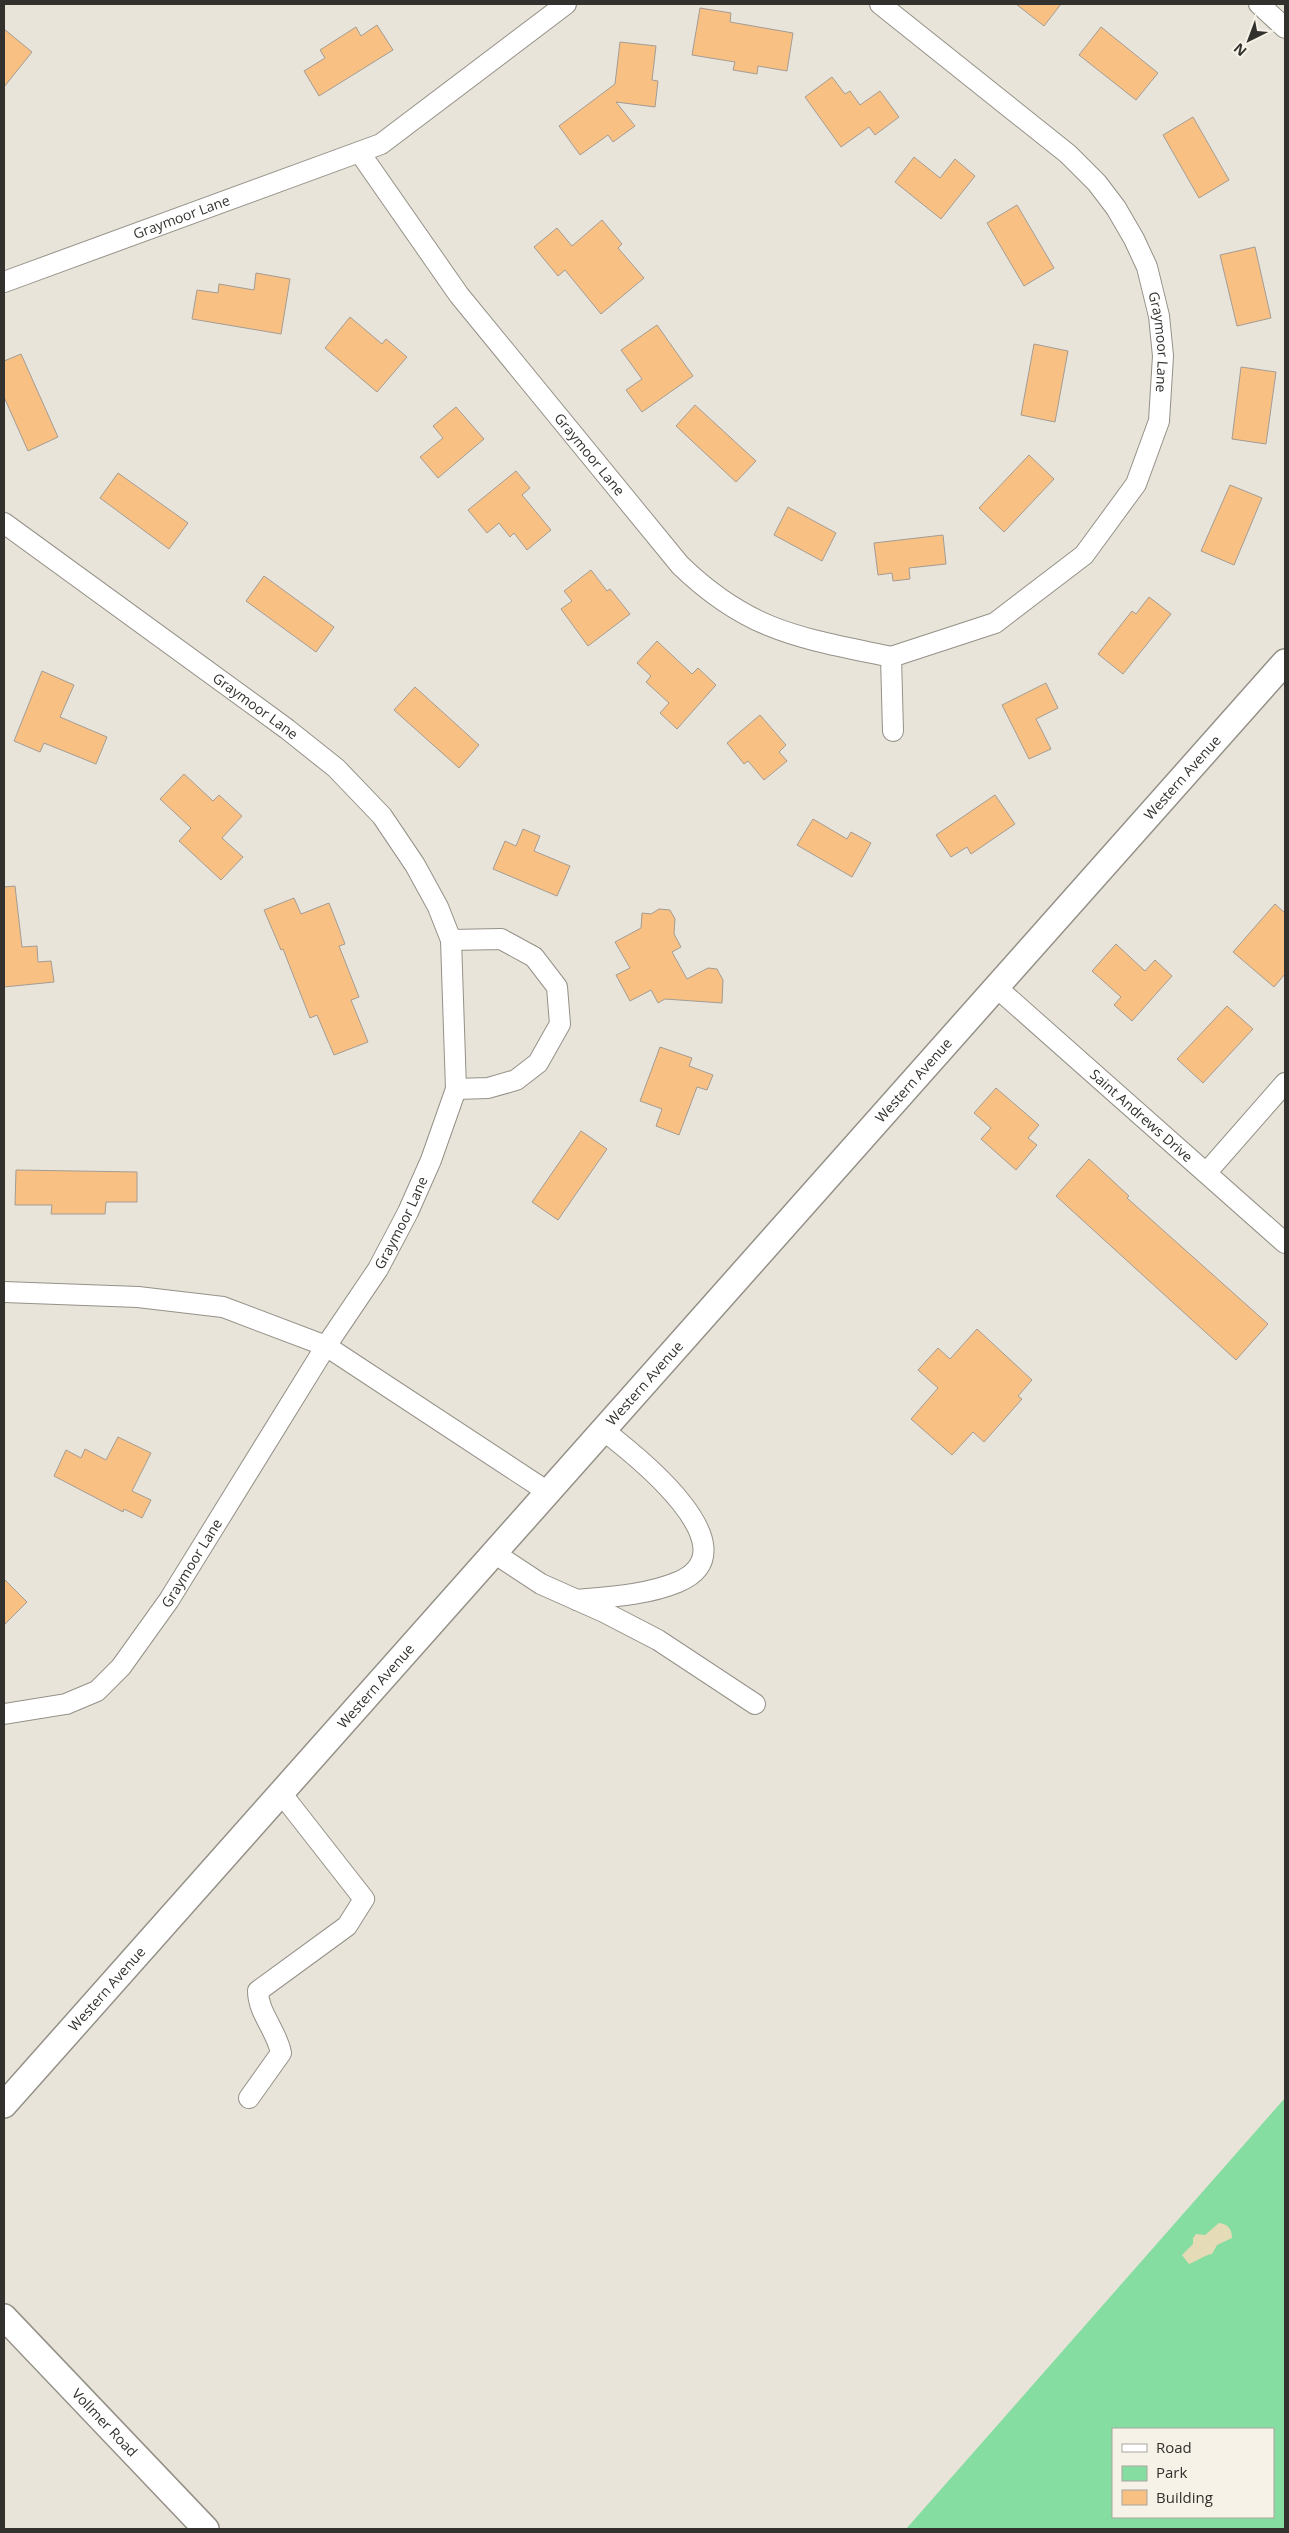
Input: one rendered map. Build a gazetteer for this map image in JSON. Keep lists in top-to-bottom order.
{
  "streets": {
    "main road": ["Western Avenue", "Vollmer Road"],
    "street": ["Graymoor Lane", "Saint Andrews Drive"]
  },
  "crossings": [
    ["Western Avenue", "Saint Andrews Drive"]
  ],
  "legend": ["Road", "Park", "Building"],
  "north": "bottom left"
}
